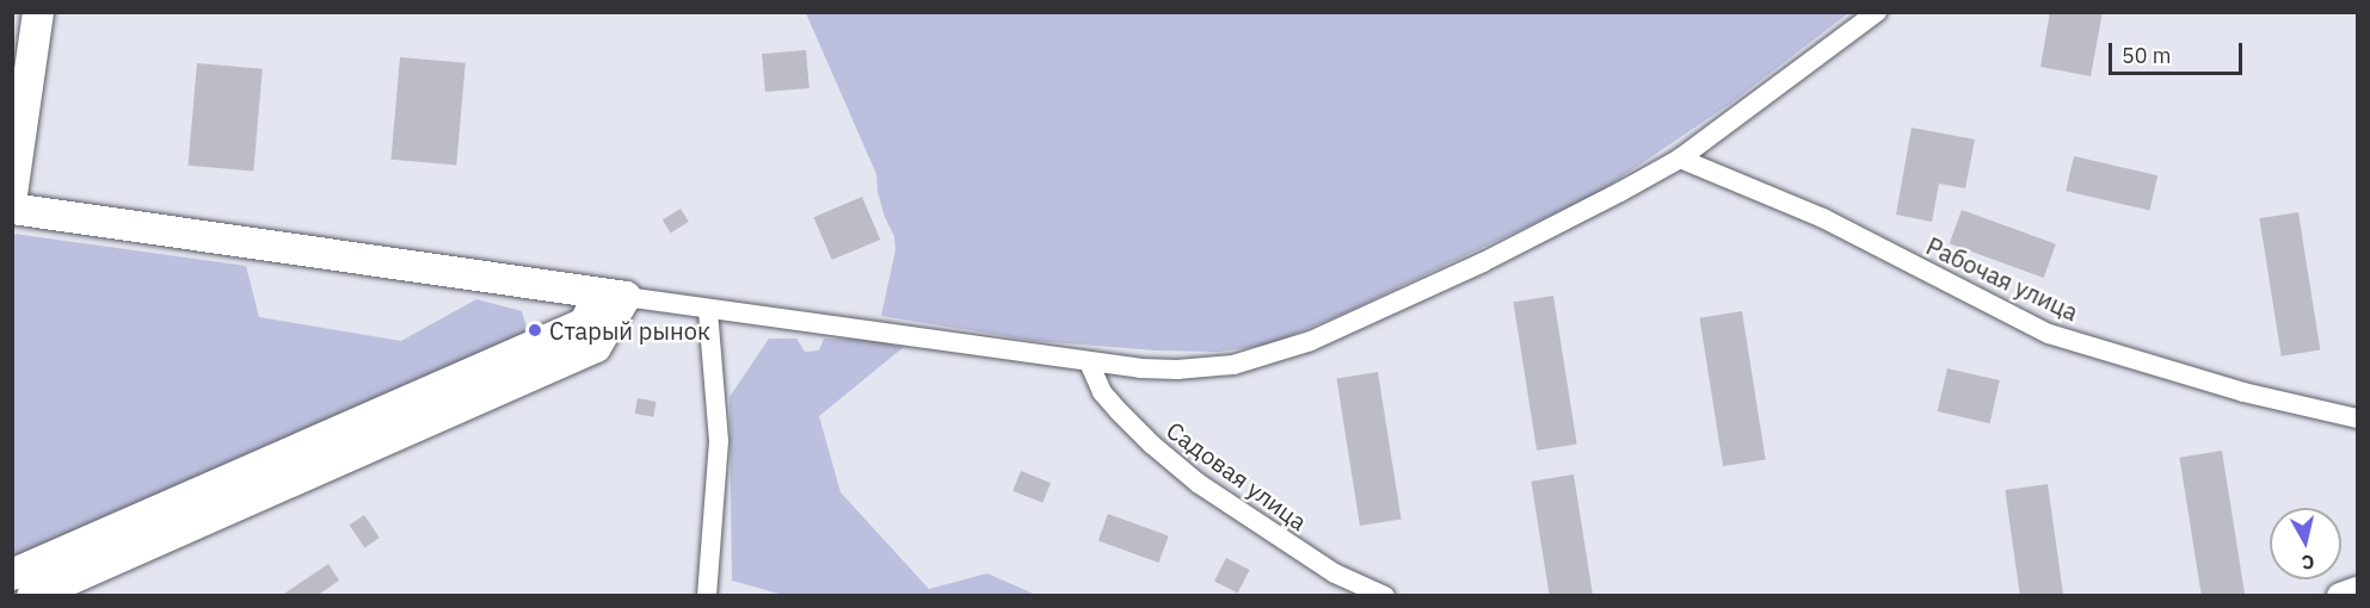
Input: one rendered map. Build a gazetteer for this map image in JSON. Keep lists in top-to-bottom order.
{
  "streets": {
    "street": ["Рабочая улица", "Садовая улица"]
  },
  "places": ["Старый рынок"],
  "scale_bar": "50 m",
  "north": "bottom"
}
